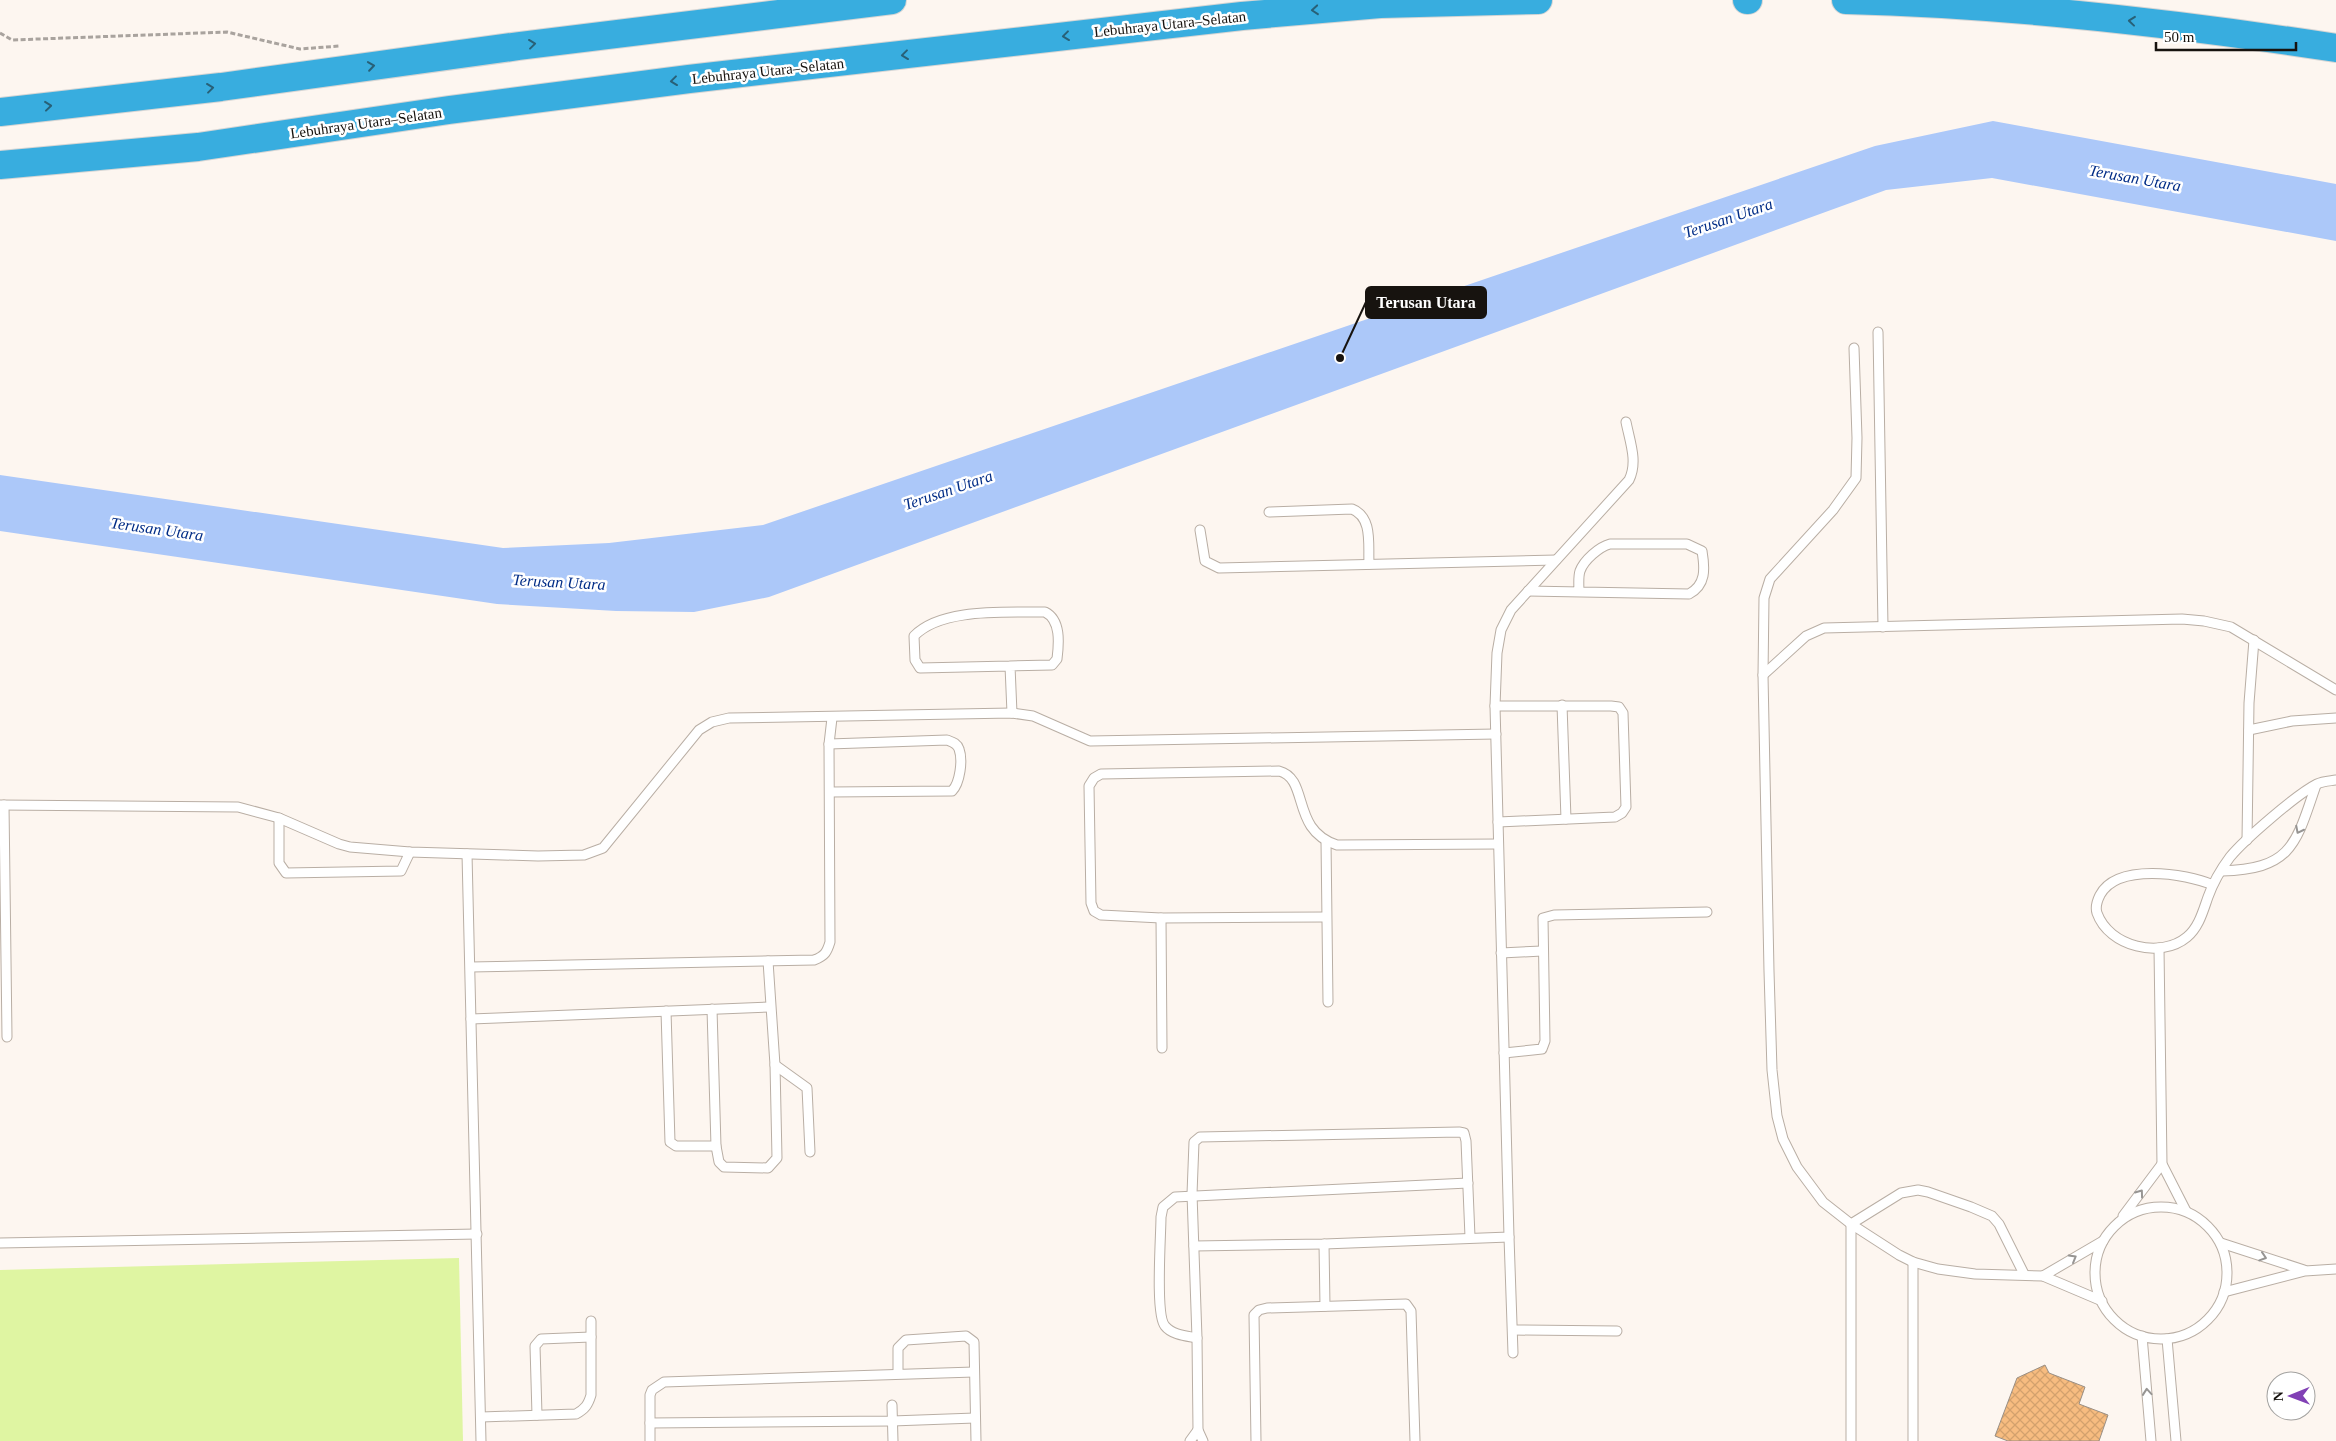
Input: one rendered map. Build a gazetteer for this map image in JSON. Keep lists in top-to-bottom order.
{
  "streets": {
    "highway": ["Lebuhraya Utara–Selatan"]
  },
  "water": ["Terusan Utara"],
  "places": ["Terusan Utara"],
  "scale_bar": "50 m",
  "north": "left"
}
